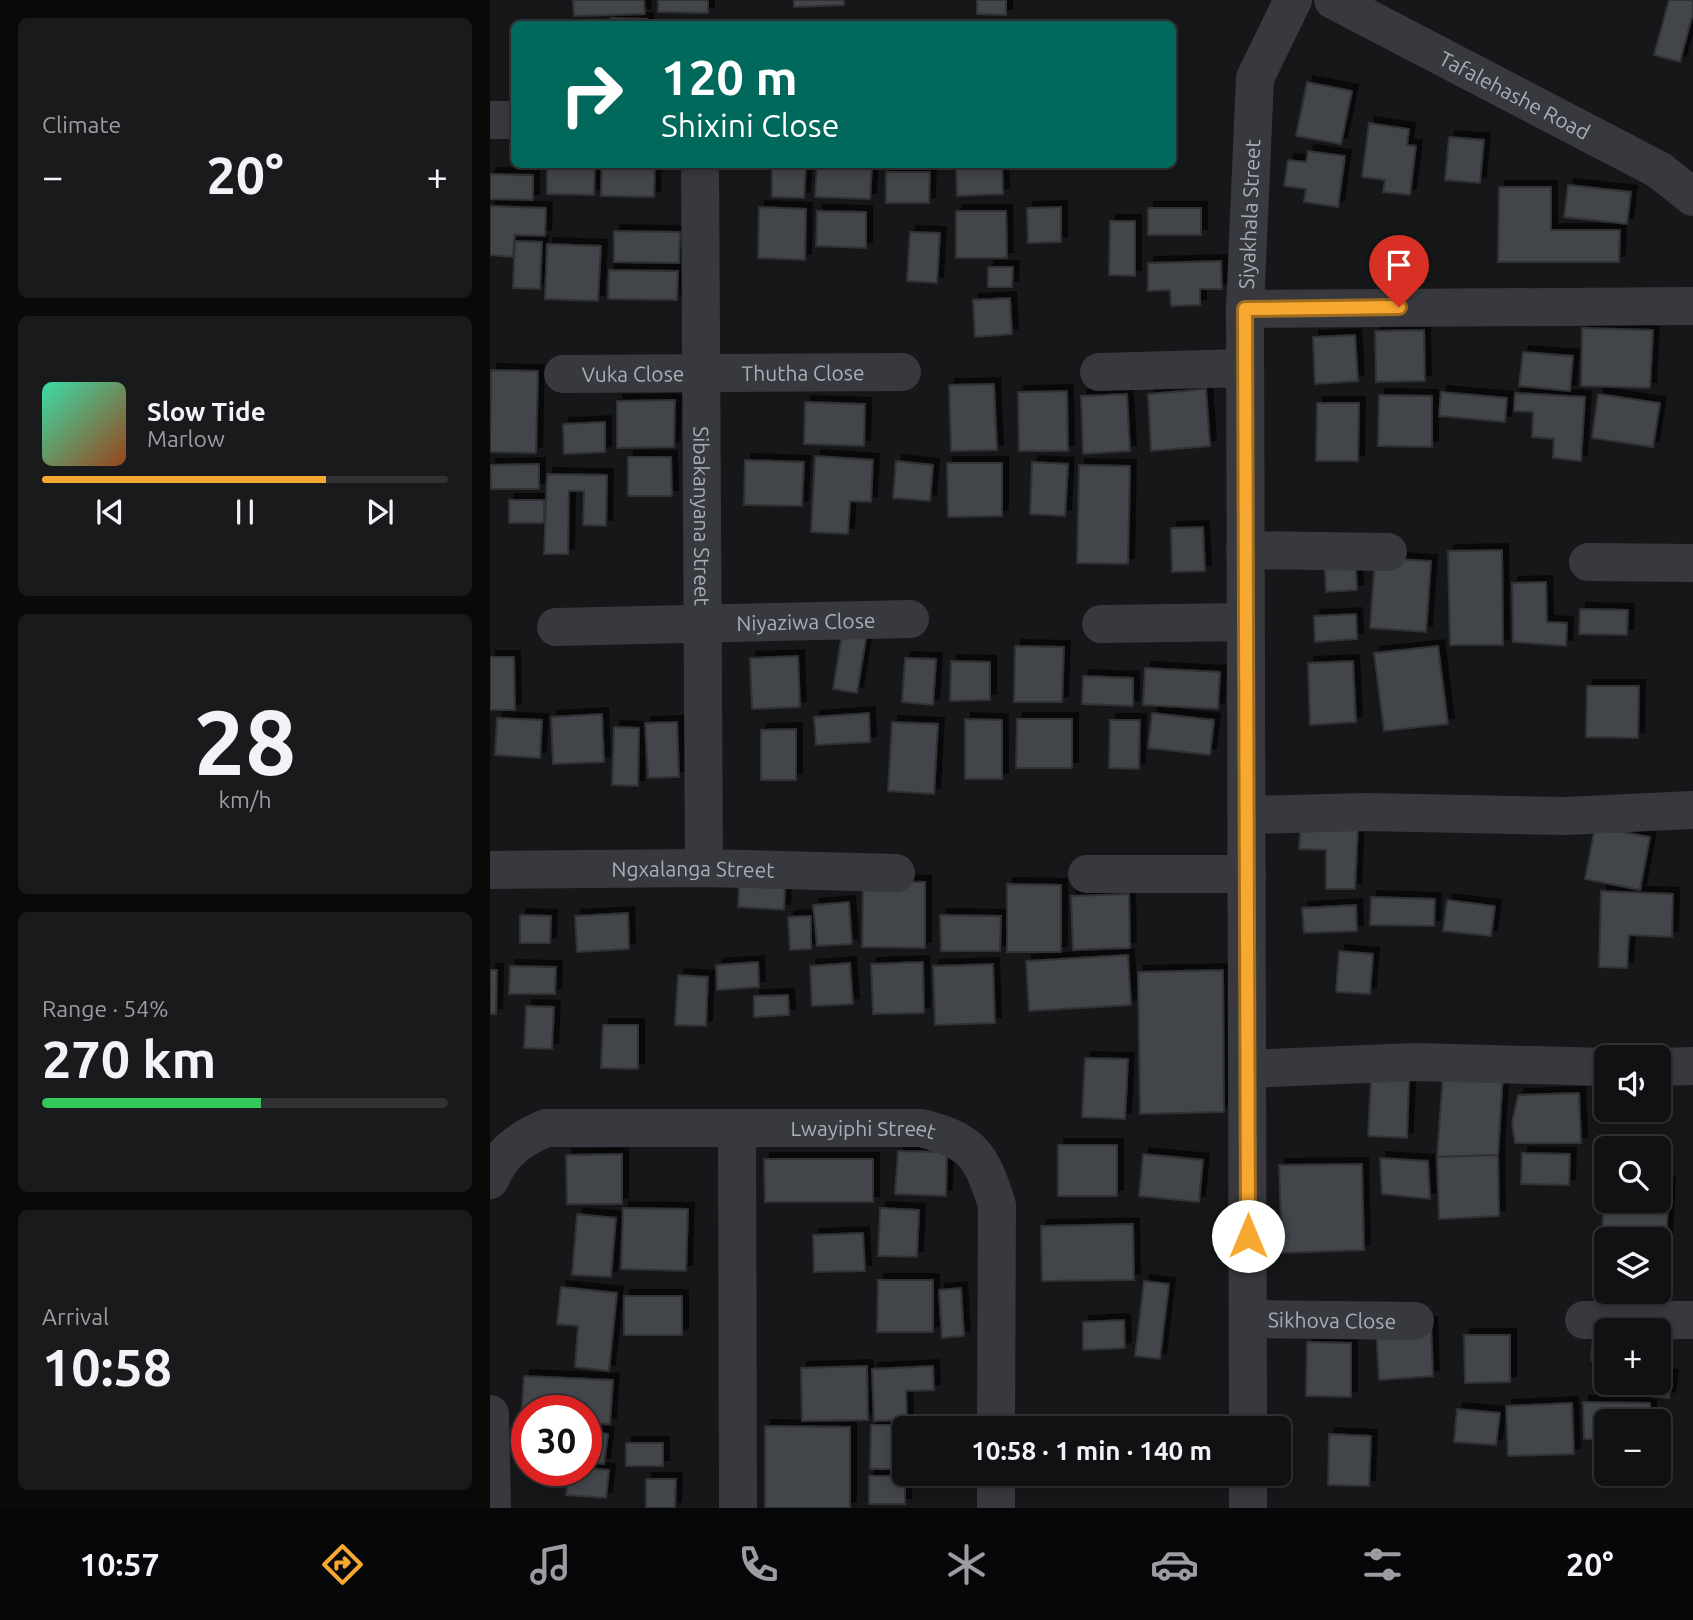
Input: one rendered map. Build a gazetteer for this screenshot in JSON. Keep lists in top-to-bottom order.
{
  "streets": {
    "street": [
      "Tafalehashe Road",
      "Siyakhala Street",
      "Thutha Close",
      "Vuka Close",
      "Sibakanyana Street",
      "Niyaziwa Close",
      "Ngxalanga Street",
      "Lwayiphi Street",
      "Sikhova Close"
    ]
  },
  "crossings": [
    ["Siyakhala Street", "Sikhova Close"],
    ["Thutha Close", "Vuka Close"],
    ["Thutha Close", "Sibakanyana Street"],
    ["Vuka Close", "Sibakanyana Street"],
    ["Sibakanyana Street", "Niyaziwa Close"],
    ["Sibakanyana Street", "Ngxalanga Street"]
  ],
  "page": {
    "tile": [
      "Climate",
      ["28", "km/h"],
      ["Range · 54%", "270 km"],
      ["Arrival", "10:58"]
    ],
    "turn": ["120 m", "Shixini Close"],
    "heat": ["−", "20°", "+"],
    "song": ["Slow Tide", "Marlow"],
    "map_buttons": ["+", "−"],
    "limit": "30",
    "trip": "10:58 · 1 min · 140 m",
    "tabs": ["10:57", "20°"]
  }
}
